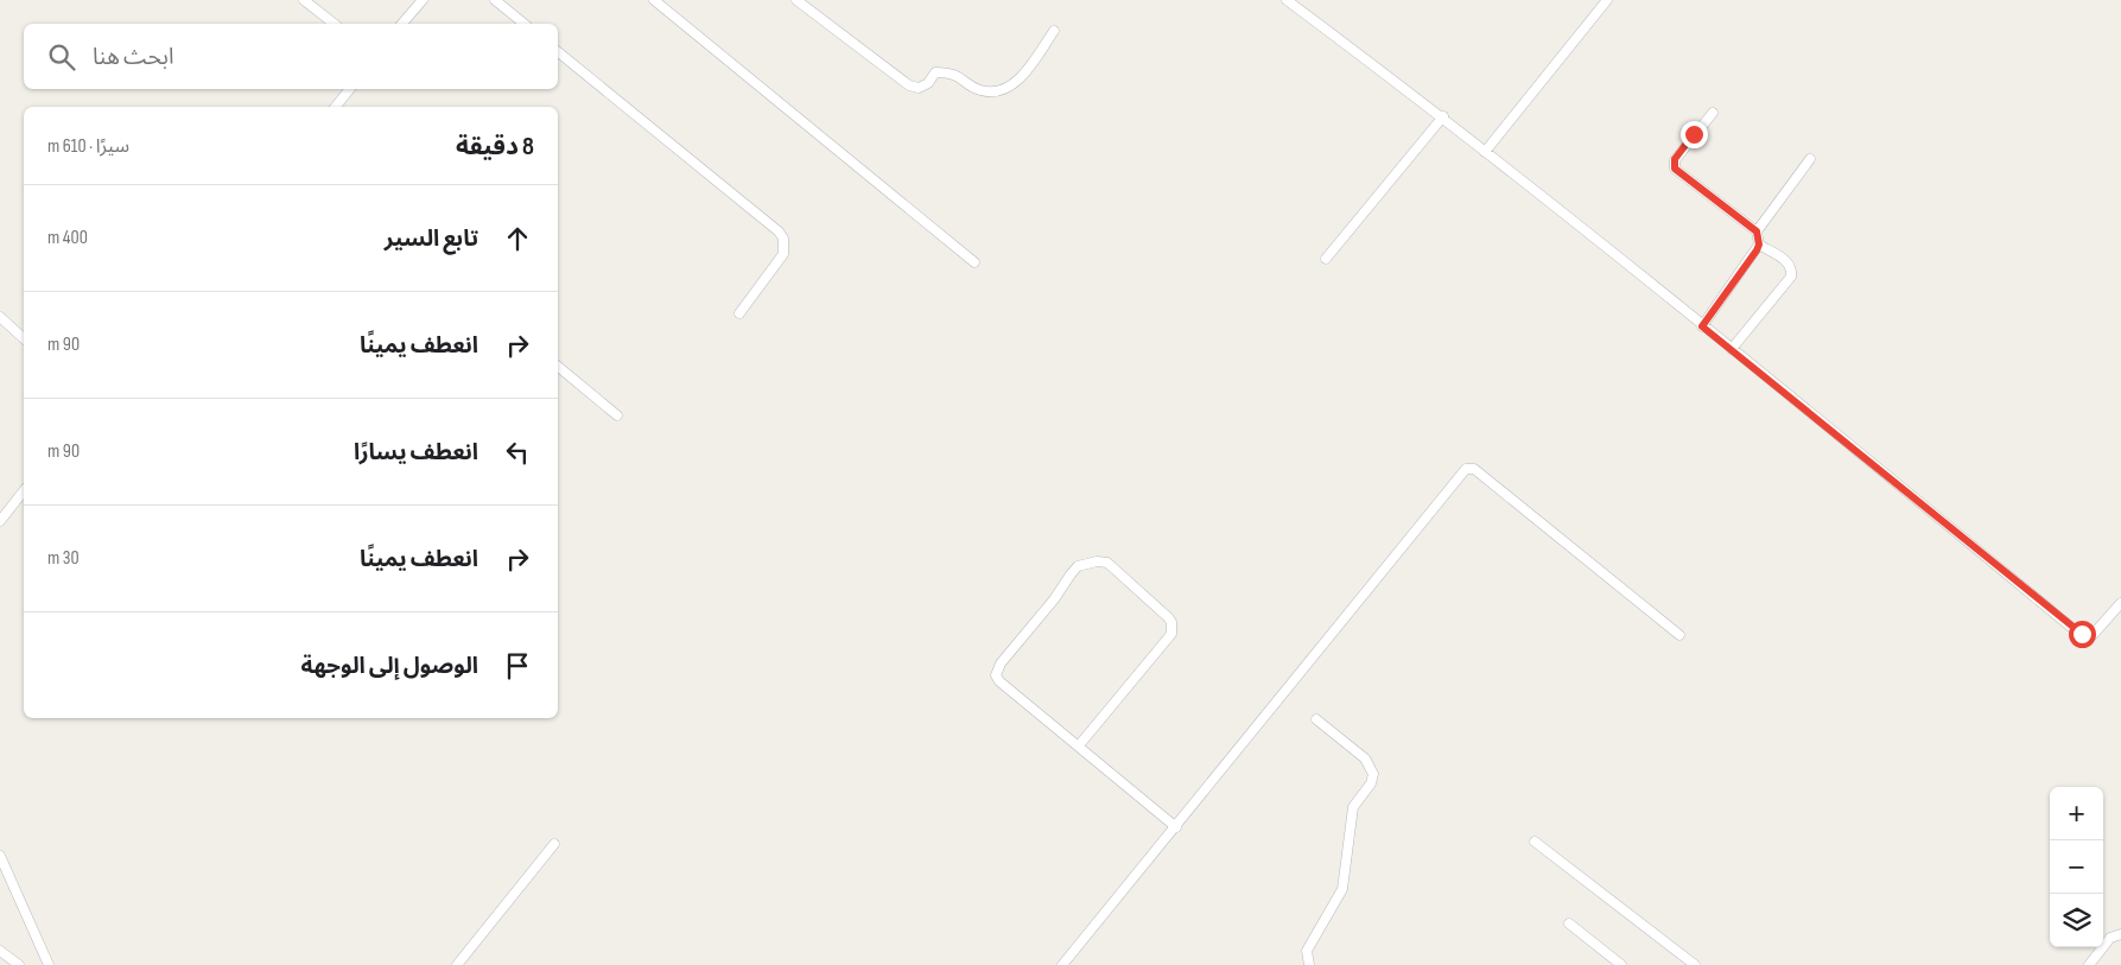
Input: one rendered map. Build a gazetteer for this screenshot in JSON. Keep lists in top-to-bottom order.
{
  "page": {
    "search": "ابحث هنا",
    "heading": ["8 دقيقة", "سيرًا · 610 m"],
    "list": [
      ["تابع السير", "400 m"],
      ["انعطف يمينًا", "90 m"],
      ["انعطف يسارًا", "90 m"],
      ["انعطف يمينًا", "30 m"],
      "الوصول إلى الوجهة"
    ],
    "map_buttons": ["+", "−"]
  }
}
